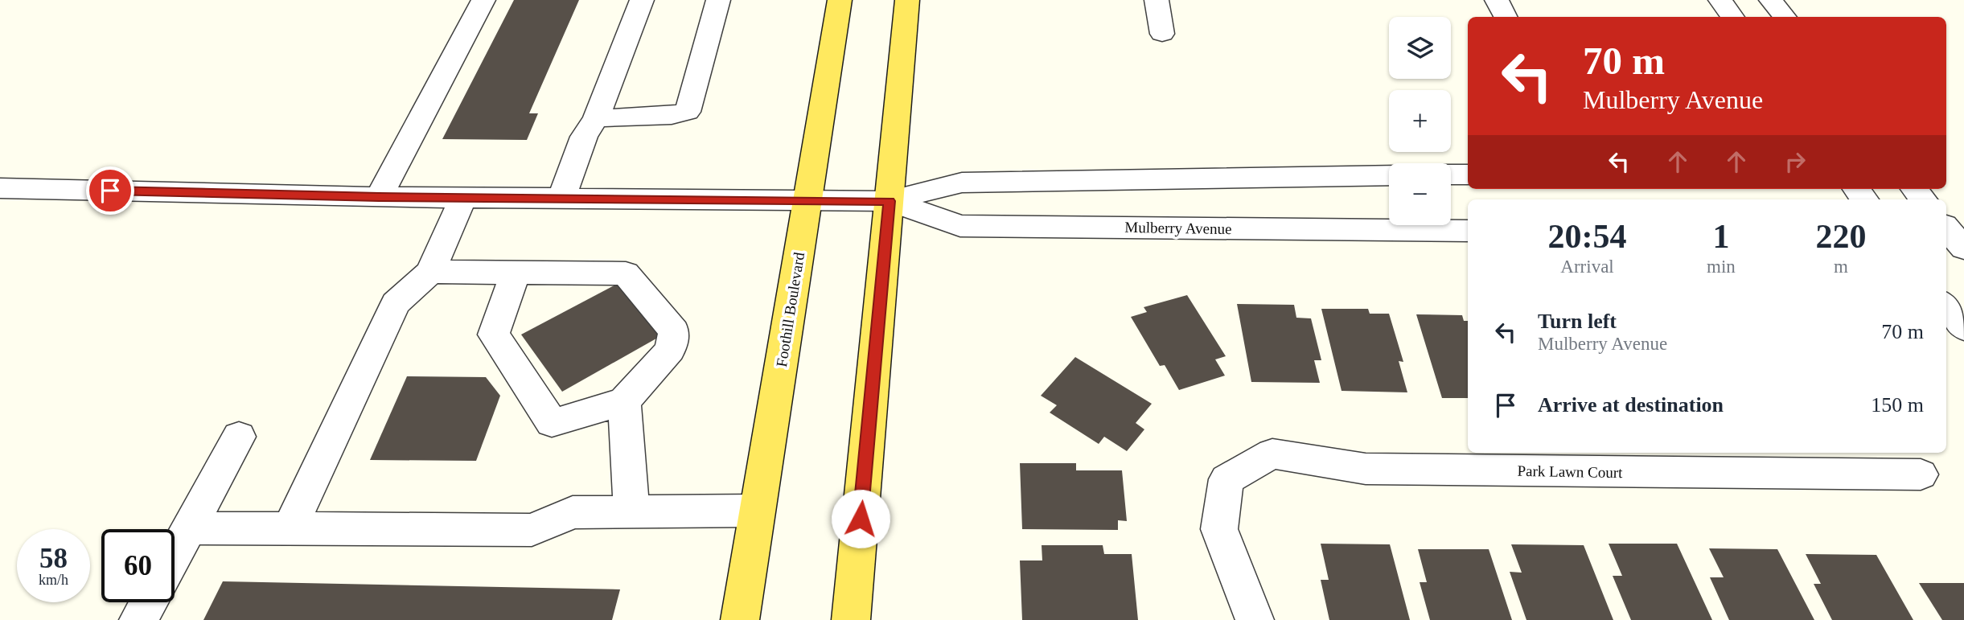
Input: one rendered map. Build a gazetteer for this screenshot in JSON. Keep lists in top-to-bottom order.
{
  "streets": {
    "main road": ["Foothill Boulevard"],
    "street": ["Mulberry Avenue", "Park Lawn Court"]
  },
  "crossings": [
    ["Mulberry Avenue", "Foothill Boulevard"]
  ],
  "page": {
    "map_buttons": ["+", "−"],
    "turn": ["70 m", "Mulberry Avenue"],
    "eta": [
      "20:54",
      "Arrival",
      "1",
      "min",
      "220",
      "m"
    ],
    "list": [
      {
        "name": "Turn left",
        "note": "Mulberry Avenue",
        "value": "70 m"
      },
      {
        "name": "Arrive at destination",
        "value": "150 m"
      }
    ],
    "speed": "58 km/h",
    "limit": "60"
  }
}
